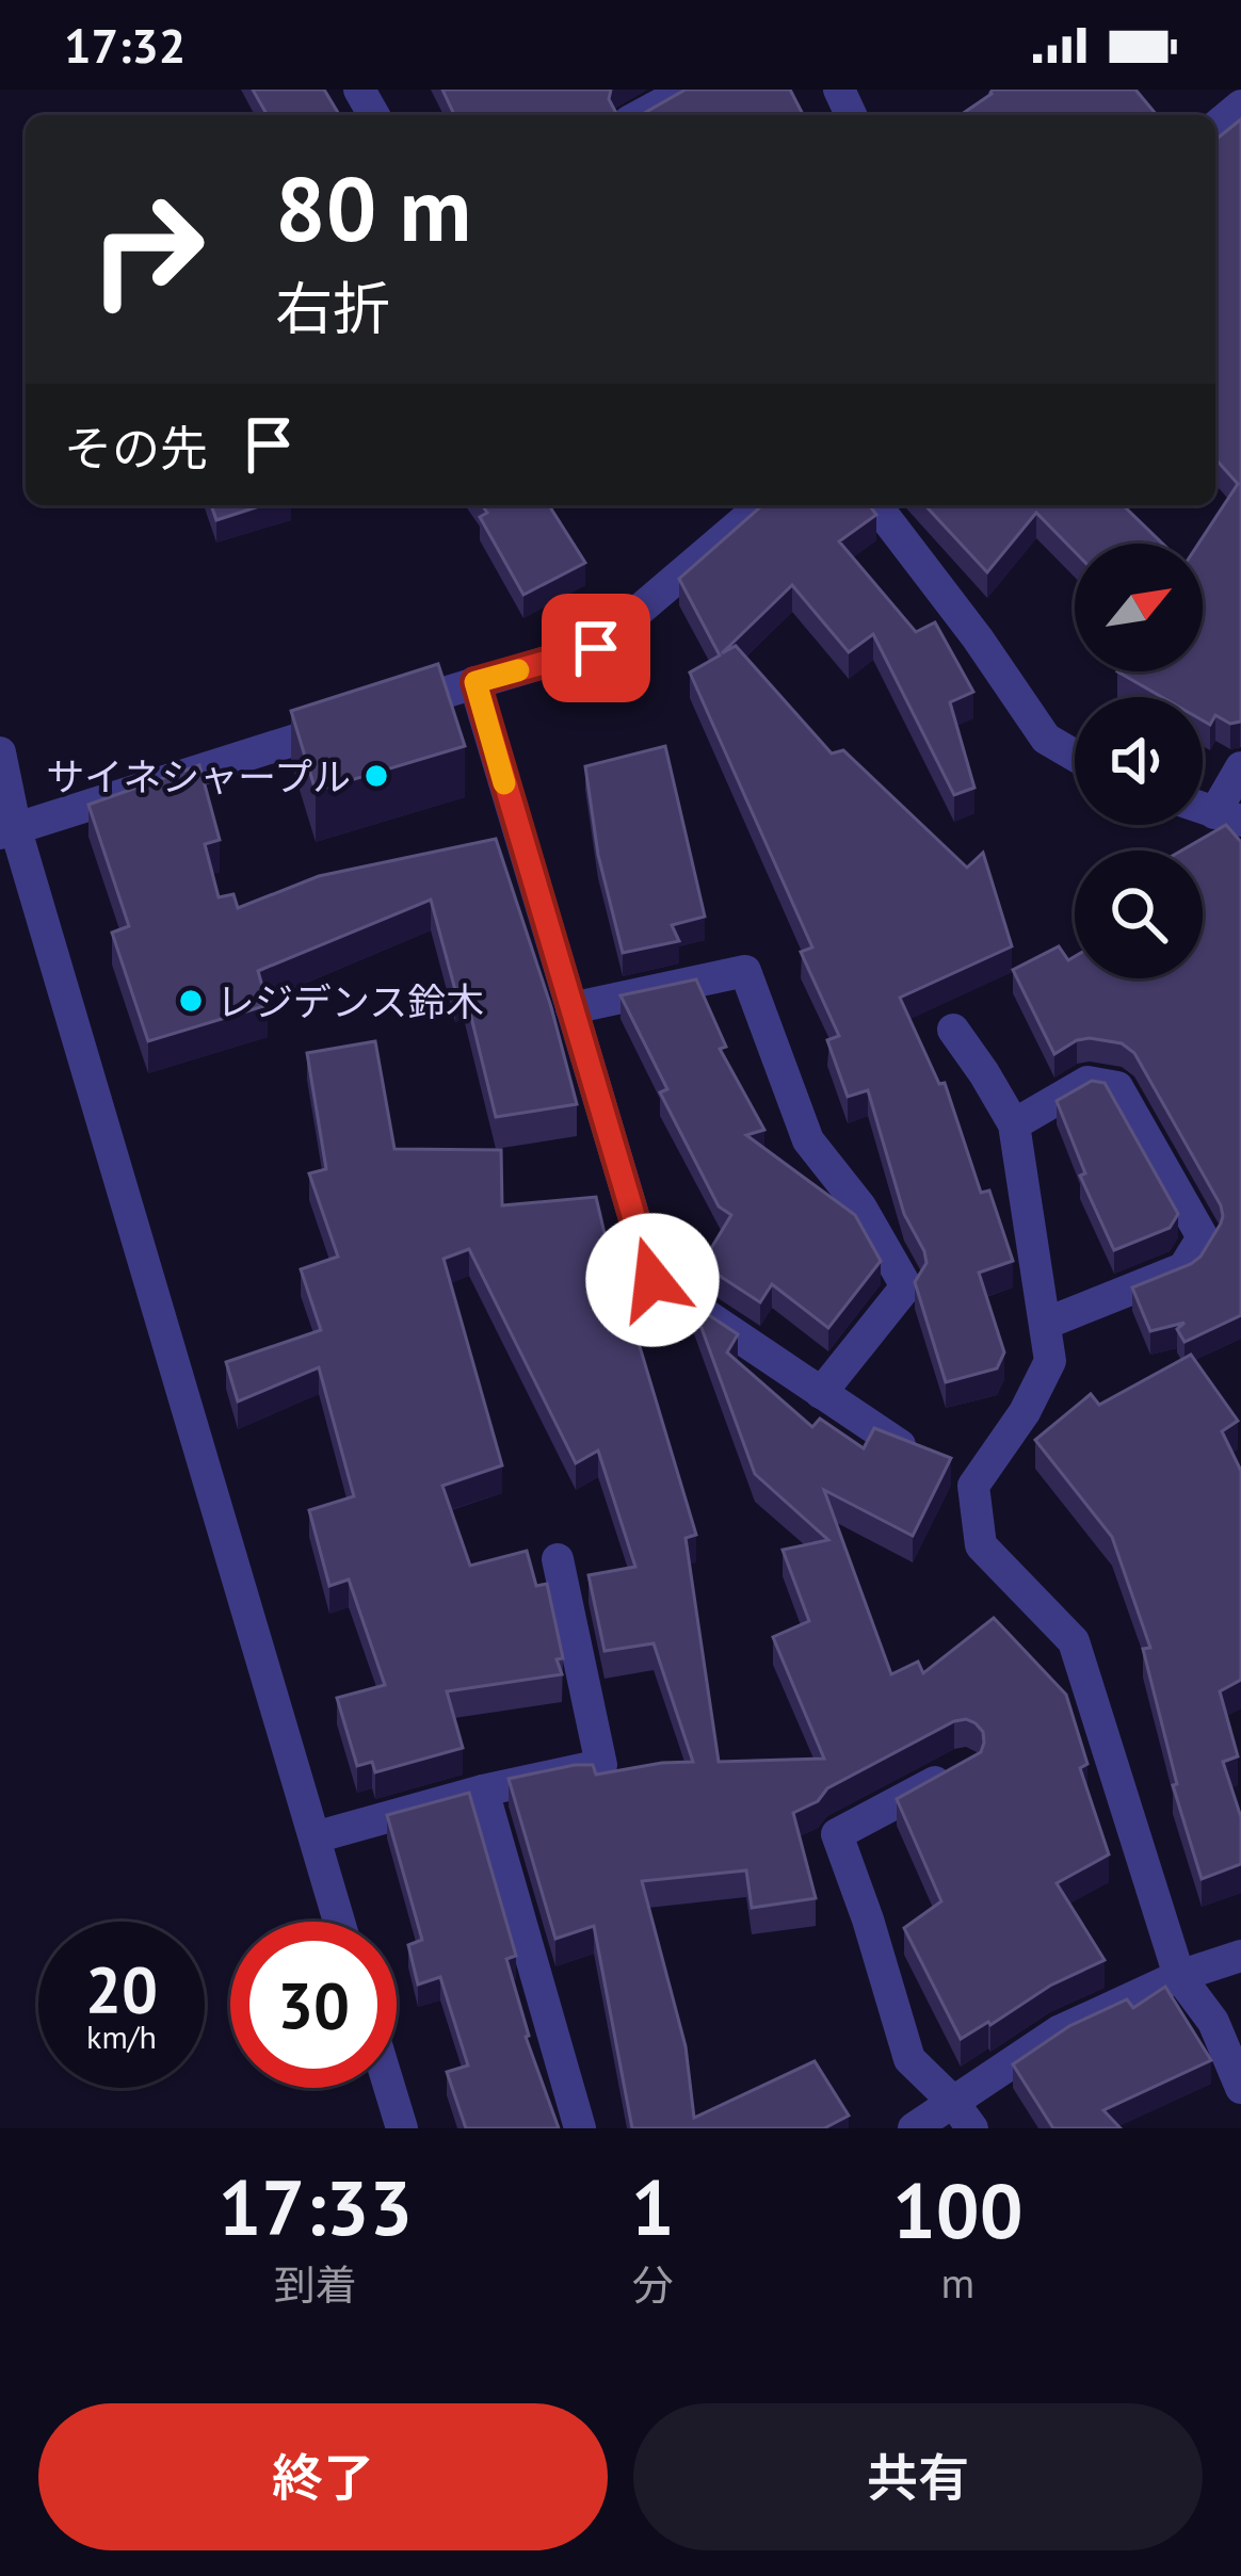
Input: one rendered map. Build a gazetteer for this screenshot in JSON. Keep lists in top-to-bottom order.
{
  "places": ["サイネシャープル", "レジデンス鈴木"],
  "north": "top right",
  "page": {
    "status": "17:32",
    "turn": ["80 m", "右折"],
    "then": "その先",
    "speed": "20 km/h",
    "limit": "30",
    "eta": [
      "17:33",
      "到着",
      "1",
      "分",
      "100",
      "m"
    ],
    "buttons": ["終了", "共有"]
  }
}
